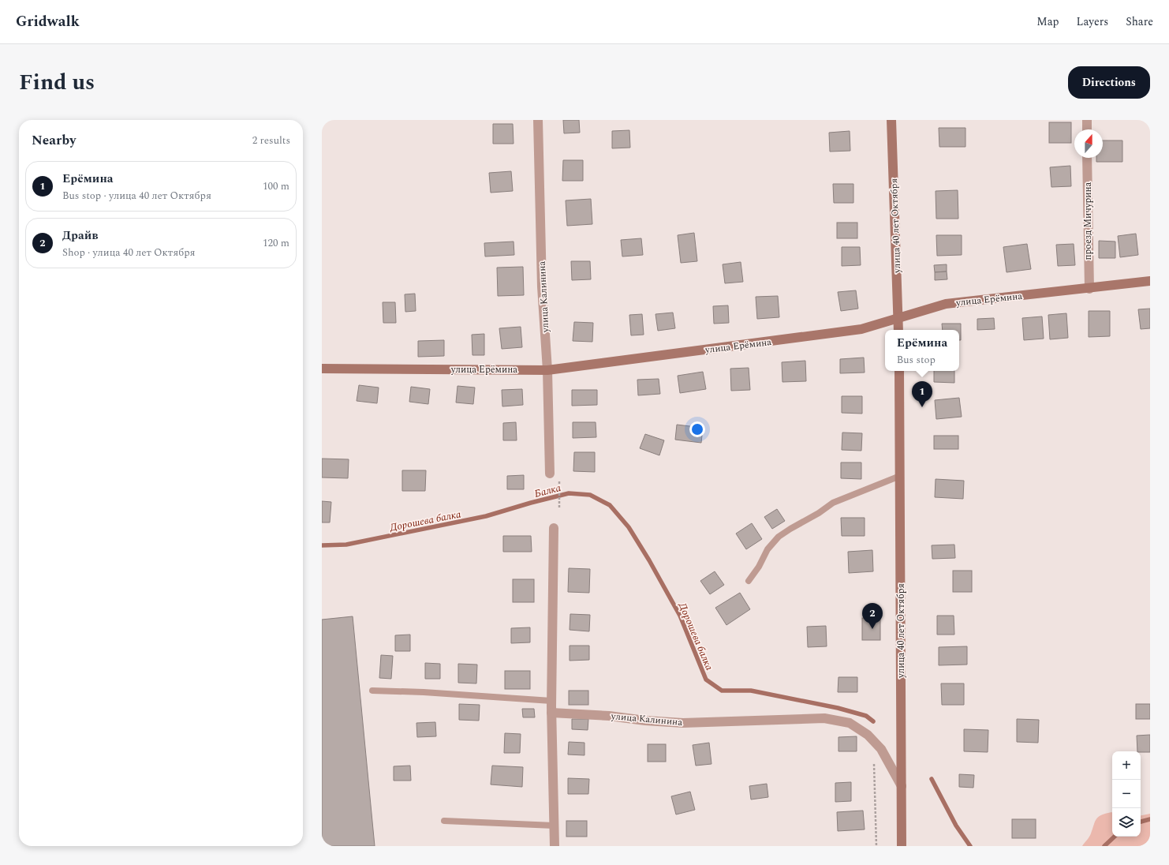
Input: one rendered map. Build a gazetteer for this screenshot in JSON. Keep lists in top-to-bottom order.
{
  "streets": {
    "street": [
      "проезд Мичурина",
      "улица 40 лет Октября",
      "улица Калинина",
      "улица Ерёмина"
    ]
  },
  "crossings": [
    ["проезд Мичурина", "улица Ерёмина"],
    ["улица 40 лет Октября", "улица Калинина"],
    ["улица 40 лет Октября", "улица Ерёмина"],
    ["улица Калинина", "улица Ерёмина"]
  ],
  "water": ["Балка", "Дорошева балка"],
  "north": "top",
  "page": {
    "header": "Gridwalk",
    "nav": ["Map", "Layers", "Share"],
    "title": "Find us",
    "buttons": "Directions",
    "heading": ["Nearby", "2 results"],
    "list": [
      {
        "mark": "1",
        "name": "Ерёмина",
        "note": "Bus stop · улица 40 лет Октября",
        "value": "100 m"
      },
      {
        "mark": "2",
        "name": "Драйв",
        "note": "Shop · улица 40 лет Октября",
        "value": "120 m"
      }
    ],
    "popup": ["Ерёмина", "Bus stop"],
    "pins": ["1", "2"],
    "map_buttons": ["+", "−"]
  }
}
